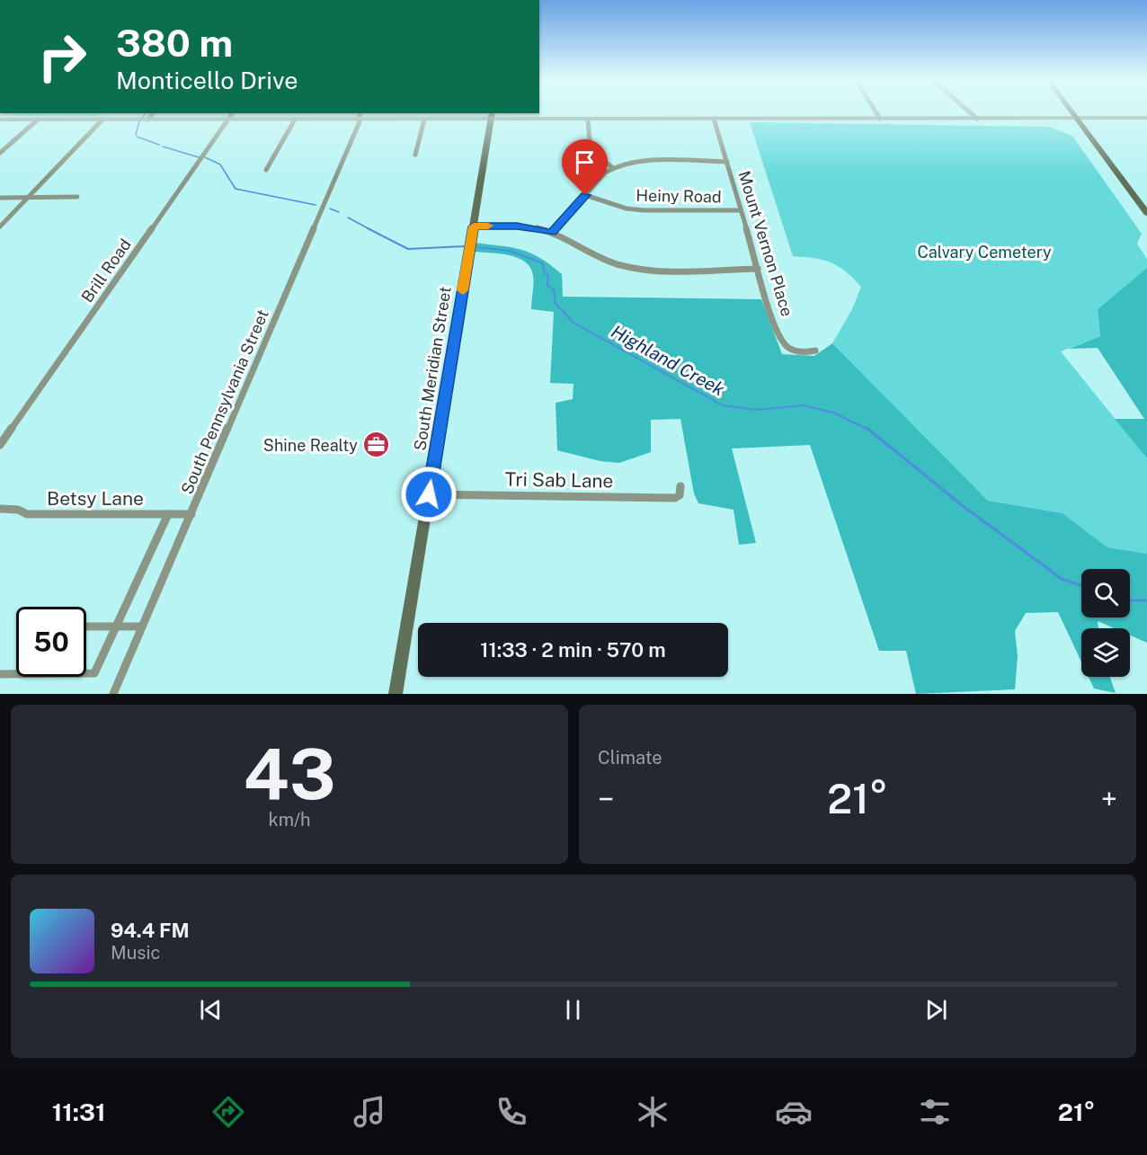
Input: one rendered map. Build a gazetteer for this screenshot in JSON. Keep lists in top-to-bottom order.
{
  "streets": {
    "main road": ["South Meridian Street"],
    "street": [
      "Heiny Road",
      "Mount Vernon Place",
      "Brill Road",
      "South Pennsylvania Street",
      "Tri Sab Lane",
      "Betsy Lane"
    ]
  },
  "crossings": [
    ["Heiny Road", "Mount Vernon Place"],
    ["South Meridian Street", "Tri Sab Lane"],
    ["South Pennsylvania Street", "Betsy Lane"]
  ],
  "water": ["Highland Creek"],
  "parks": ["Calvary Cemetery"],
  "places": {
    "office": ["Shine Realty"]
  },
  "page": {
    "turn": ["380 m", "Monticello Drive"],
    "limit": "50",
    "trip": "11:33 · 2 min · 570 m",
    "tile": [
      ["43", "km/h"],
      "Climate"
    ],
    "heat": ["−", "21°", "+"],
    "song": ["94.4 FM", "Music"],
    "tabs": ["11:31", "21°"]
  }
}
